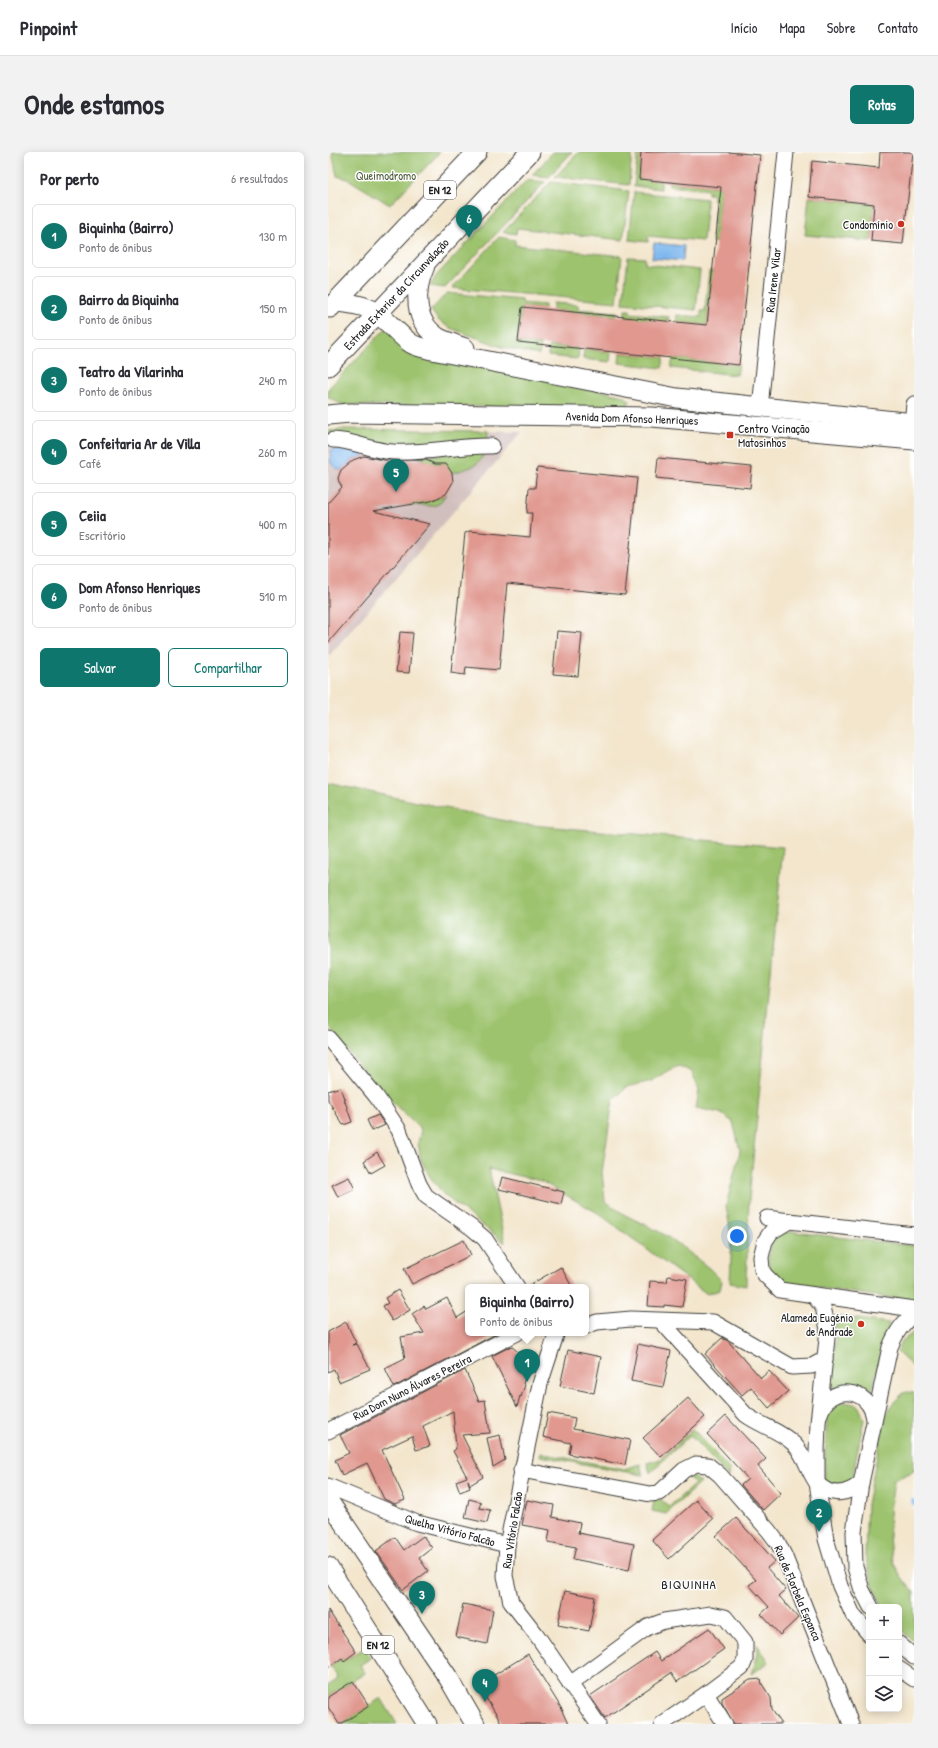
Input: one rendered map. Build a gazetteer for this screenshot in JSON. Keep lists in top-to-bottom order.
{
  "streets": {
    "main road": ["EN 12", "Estrada Exterior da Circunvalação", "Avenida Dom Afonso Henriques"],
    "street": [
      "Rua Irene Vilar",
      "Rua Dom Nuno Álvares Pereira",
      "Quelha Vitório Falcão",
      "Rua Vitório Falcão",
      "Rua de Florbela Espanca"
    ]
  },
  "crossings": [
    ["EN 12", "Avenida Dom Afonso Henriques"],
    ["Rua Irene Vilar", "Avenida Dom Afonso Henriques"],
    ["Estrada Exterior da Circunvalação", "Avenida Dom Afonso Henriques"],
    ["Quelha Vitório Falcão", "Rua Vitório Falcão"],
    ["Rua Vitório Falcão", "Rua de Florbela Espanca"]
  ],
  "districts": ["BIQUINHA"],
  "parks": ["Queimodromo"],
  "places": {
    "other": ["Condomínio", "Alameda Eugénio de Andrade"],
    "transit": ["Centro Vcinação Matosinhos"]
  },
  "page": {
    "header": "Pinpoint",
    "nav": [
      "Início",
      "Mapa",
      "Sobre",
      "Contato"
    ],
    "title": "Onde estamos",
    "buttons": [
      "Rotas",
      ["Salvar", "Compartilhar"]
    ],
    "heading": ["Por perto", "6 resultados"],
    "list": [
      {
        "mark": "1",
        "name": "Biquinha (Bairro)",
        "note": "Ponto de ônibus",
        "value": "130 m"
      },
      {
        "mark": "2",
        "name": "Bairro da Biquinha",
        "note": "Ponto de ônibus",
        "value": "150 m"
      },
      {
        "mark": "3",
        "name": "Teatro da Vilarinha",
        "note": "Ponto de ônibus",
        "value": "240 m"
      },
      {
        "mark": "4",
        "name": "Confeitaria Ar de Villa",
        "note": "Café",
        "value": "260 m"
      },
      {
        "mark": "5",
        "name": "Ceiia",
        "note": "Escritório",
        "value": "400 m"
      },
      {
        "mark": "6",
        "name": "Dom Afonso Henriques",
        "note": "Ponto de ônibus",
        "value": "510 m"
      }
    ],
    "pins": [
      "6",
      "5",
      "1",
      "2",
      "3",
      "4"
    ],
    "popup": ["Biquinha (Bairro)", "Ponto de ônibus"],
    "map_buttons": ["+", "−"]
  }
}
